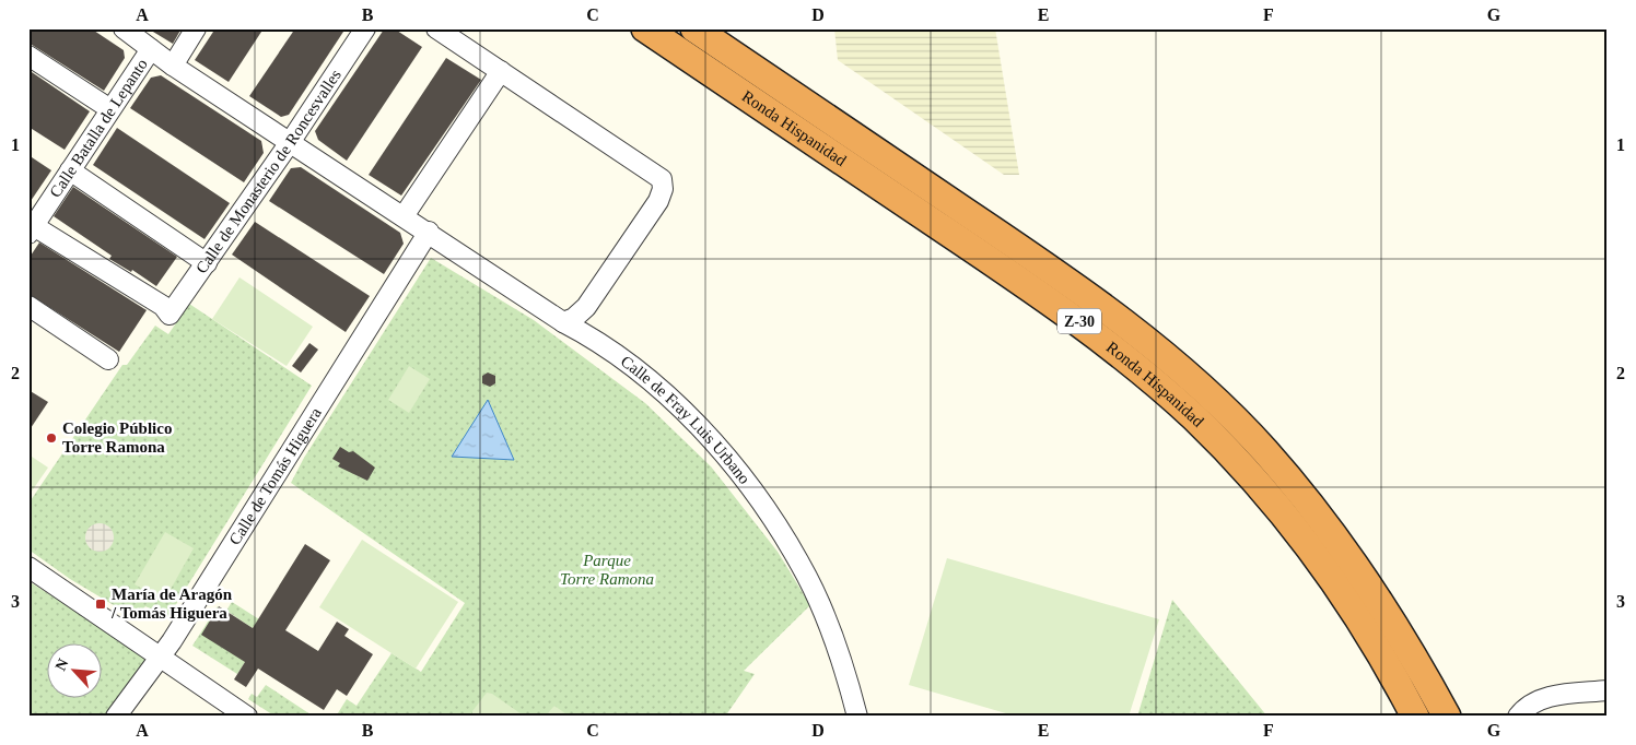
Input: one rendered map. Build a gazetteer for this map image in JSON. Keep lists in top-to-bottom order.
{
  "streets": {
    "highway": ["Ronda Hispanidad", "Z-30"],
    "street": [
      "Calle Batalla de Lepanto",
      "Calle de Monasterio de Roncesvalles",
      "Calle de Fray Luis Urbano",
      "Calle de Tomás Higuera"
    ]
  },
  "crossings": [
    ["Calle Batalla de Lepanto", "Calle de Monasterio de Roncesvalles"],
    ["Calle Batalla de Lepanto", "Calle de Fray Luis Urbano"],
    ["Calle de Monasterio de Roncesvalles", "Calle de Fray Luis Urbano"],
    ["Calle de Fray Luis Urbano", "Calle de Tomás Higuera"]
  ],
  "parks": ["Parque Torre Ramona"],
  "places": {
    "other": ["Colegio Público Torre Ramona"],
    "transit": ["María de Aragón / Tomás Higuera"]
  },
  "north": "top left",
  "grid": {
    "columns": [
      "A",
      "B",
      "C",
      "D",
      "E",
      "F",
      "G"
    ],
    "rows": ["1", "2", "3"]
  }
}
